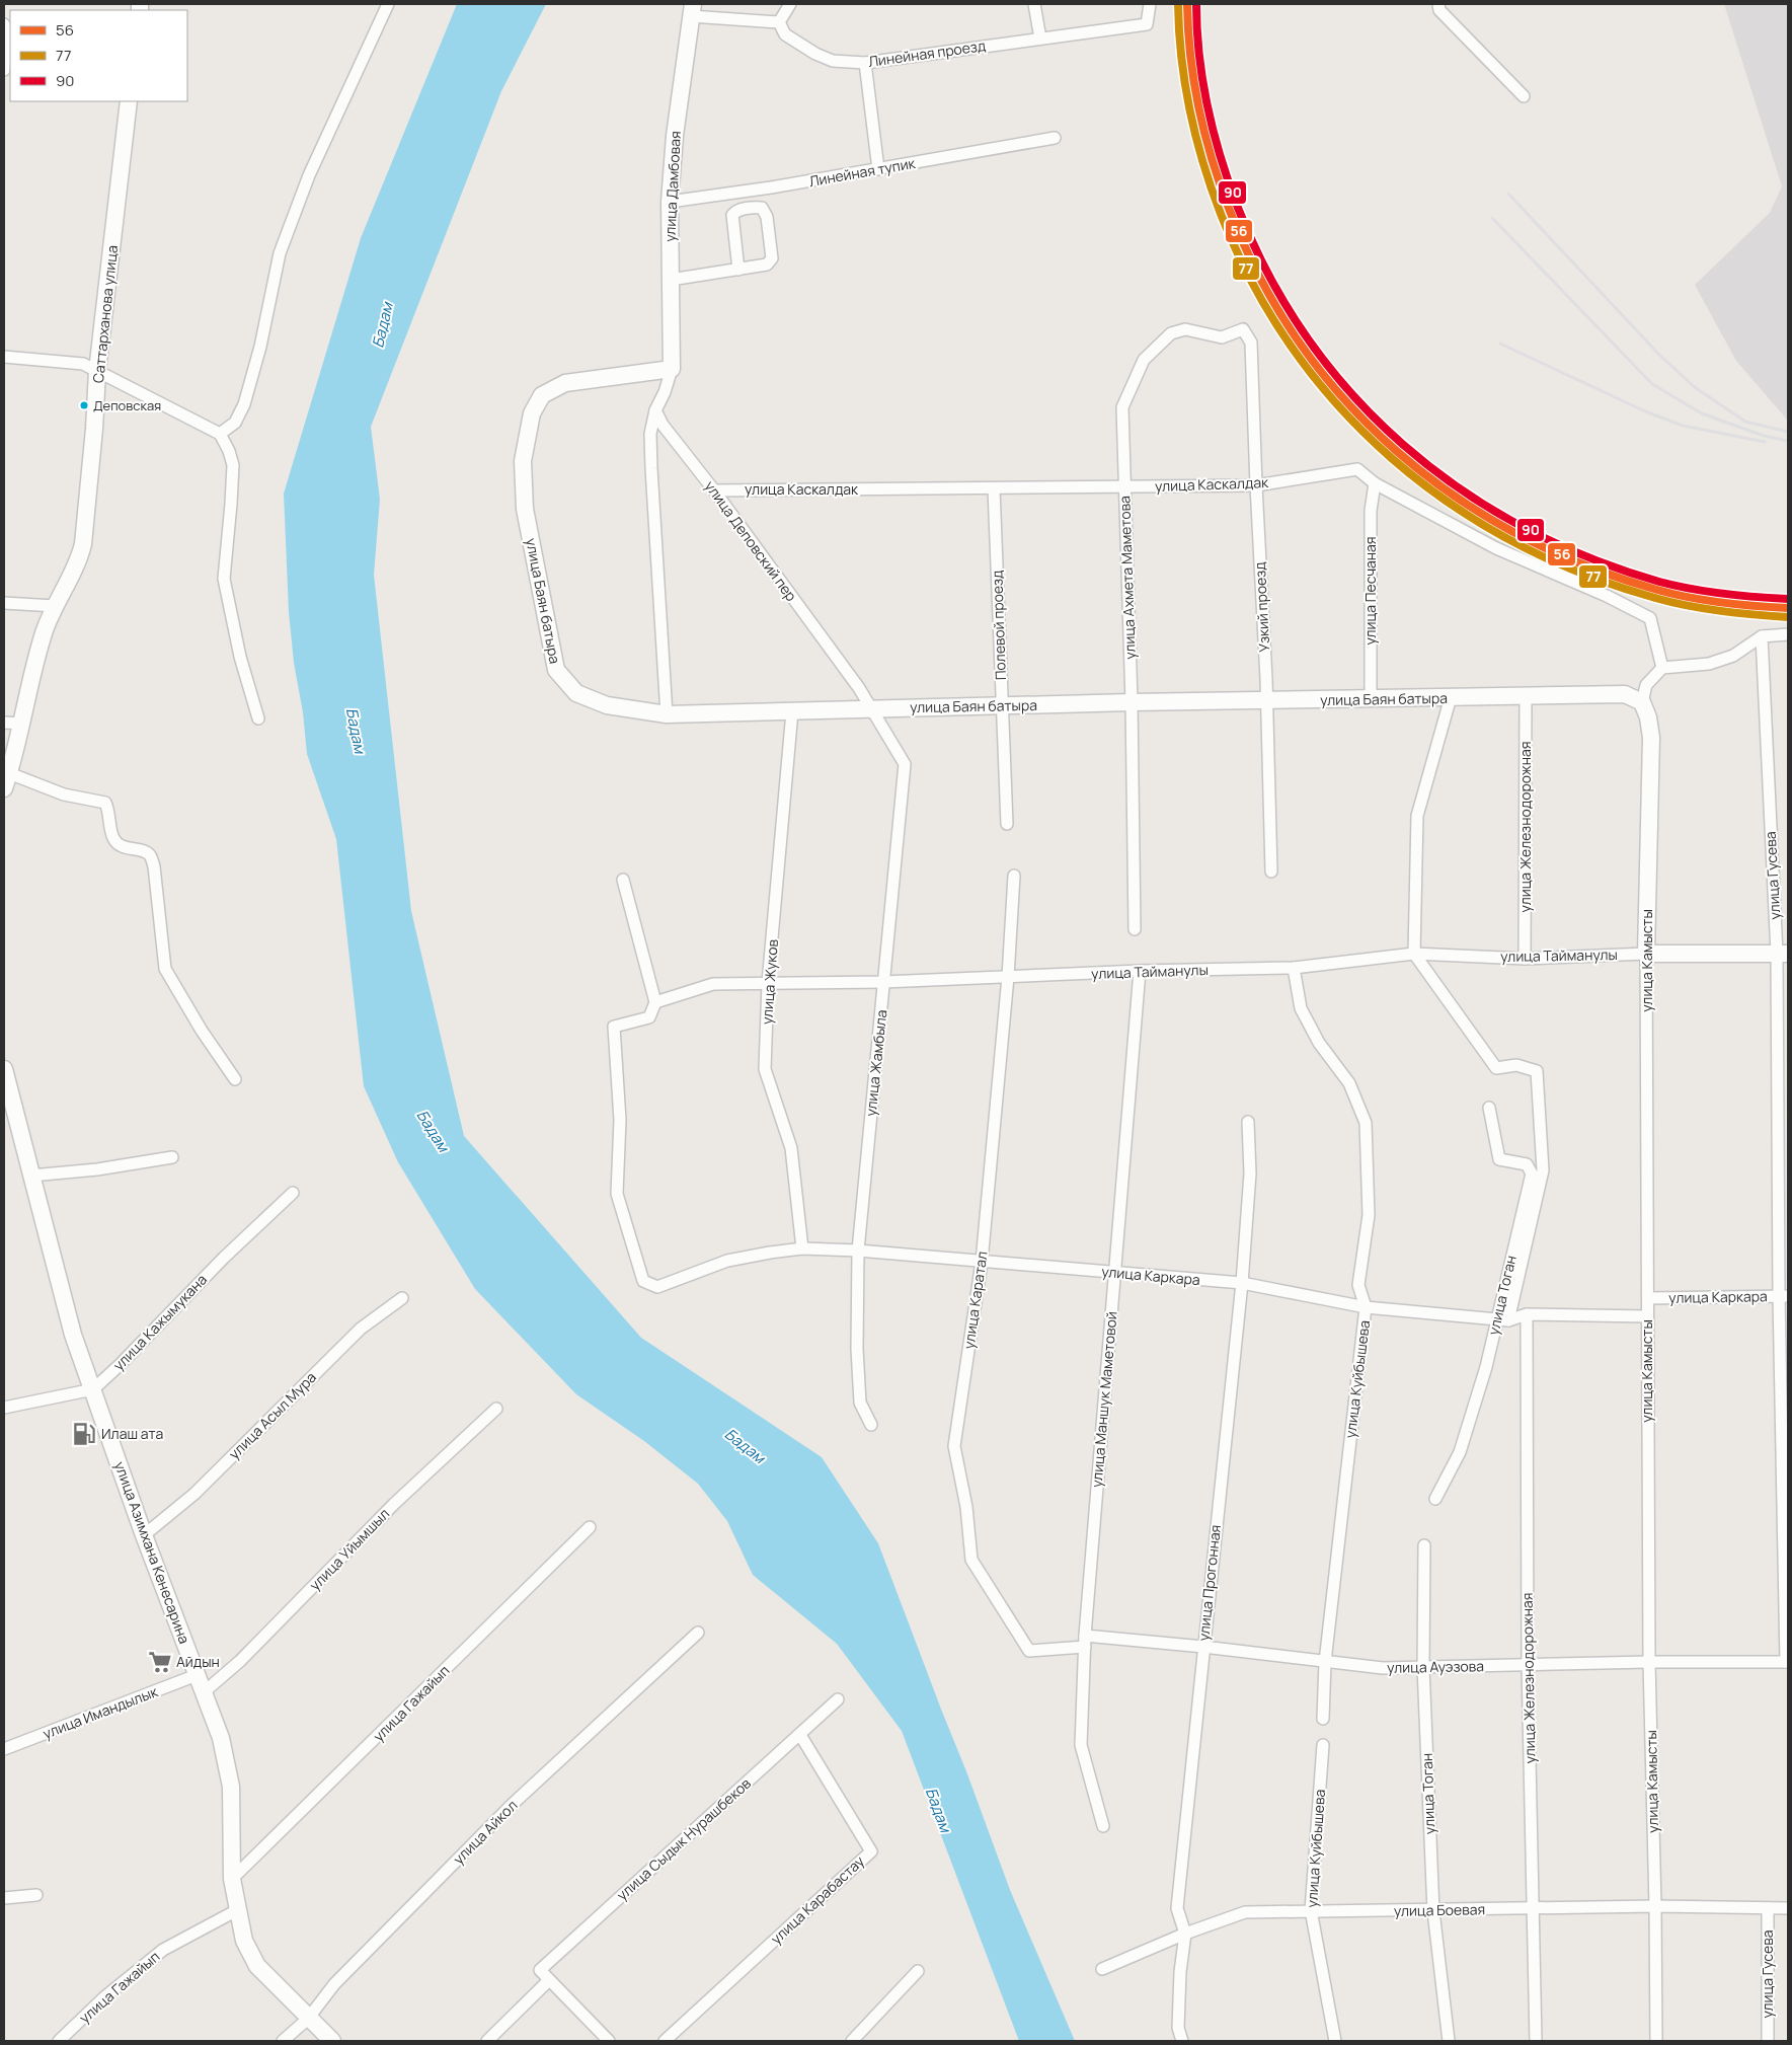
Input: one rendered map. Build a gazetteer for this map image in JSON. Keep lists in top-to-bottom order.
{
  "streets": {
    "street": [
      "Линейная проезд",
      "Линейная тупик",
      "улица Дамбовая",
      "Саттарханова улица",
      "улица Каскалдак",
      "улица Деповский пер",
      "улица Ахмета Маметова",
      "улица Песчаная",
      "улица Баян батыра",
      "Узкий проезд",
      "Полевой проезд",
      "улица Железнодорожная",
      "улица Гусева",
      "улица Тайманулы",
      "улица Камысты",
      "улица Жуков",
      "улица Жамбыла",
      "улица Каркара",
      "улица Тоган",
      "улица Каратал",
      "улица Кажымукана",
      "улица Куйбышева",
      "улица Маншук Маметовой",
      "улица Асыл Мура",
      "улица Уйымшыл",
      "улица Азимхана Кенесарина",
      "улица Прогонная",
      "улица Ауэзова",
      "улица Гажайып",
      "улица Имандылык",
      "улица Айкол",
      "улица Сыдык Нурашбеков",
      "улица Карабастау",
      "улица Боевая"
    ]
  },
  "crossings": [
    ["Линейная тупик", "улица Дамбовая"],
    ["улица Дамбовая", "улица Баян батыра"],
    ["улица Каскалдак", "улица Деповский пер"],
    ["улица Каскалдак", "улица Ахмета Маметова"],
    ["улица Каскалдак", "улица Песчаная"],
    ["улица Каскалдак", "Узкий проезд"],
    ["улица Каскалдак", "Полевой проезд"],
    ["улица Деповский пер", "улица Баян батыра"],
    ["улица Деповский пер", "улица Жамбыла"],
    ["улица Ахмета Маметова", "улица Баян батыра"],
    ["улица Ахмета Маметова", "Узкий проезд"],
    ["улица Песчаная", "улица Баян батыра"],
    ["улица Баян батыра", "Узкий проезд"],
    ["улица Баян батыра", "Полевой проезд"],
    ["улица Баян батыра", "улица Железнодорожная"],
    ["улица Баян батыра", "улица Камысты"],
    ["улица Баян батыра", "улица Жуков"],
    ["улица Баян батыра", "улица Жамбыла"],
    ["улица Железнодорожная", "улица Тайманулы"],
    ["улица Железнодорожная", "улица Каркара"],
    ["улица Железнодорожная", "улица Ауэзова"],
    ["улица Железнодорожная", "улица Боевая"],
    ["улица Гусева", "улица Каркара"],
    ["улица Гусева", "улица Ауэзова"],
    ["улица Гусева", "улица Боевая"],
    ["улица Тайманулы", "улица Камысты"],
    ["улица Тайманулы", "улица Жуков"],
    ["улица Тайманулы", "улица Жамбыла"],
    ["улица Тайманулы", "улица Каркара"],
    ["улица Тайманулы", "улица Каратал"],
    ["улица Тайманулы", "улица Куйбышева"],
    ["улица Тайманулы", "улица Маншук Маметовой"],
    ["улица Камысты", "улица Каркара"],
    ["улица Камысты", "улица Ауэзова"],
    ["улица Камысты", "улица Боевая"],
    ["улица Жуков", "улица Каркара"],
    ["улица Жамбыла", "улица Каркара"],
    ["улица Каркара", "улица Тоган"],
    ["улица Каркара", "улица Каратал"],
    ["улица Каркара", "улица Куйбышева"],
    ["улица Каркара", "улица Маншук Маметовой"],
    ["улица Каркара", "улица Прогонная"],
    ["улица Тоган", "улица Ауэзова"],
    ["улица Тоган", "улица Боевая"],
    ["улица Каратал", "улица Маншук Маметовой"],
    ["улица Каратал", "улица Ауэзова"],
    ["улица Кажымукана", "улица Азимхана Кенесарина"],
    ["улица Куйбышева", "улица Ауэзова"],
    ["улица Куйбышева", "улица Боевая"],
    ["улица Маншук Маметовой", "улица Ауэзова"],
    ["улица Асыл Мура", "улица Азимхана Кенесарина"],
    ["улица Уйымшыл", "улица Азимхана Кенесарина"],
    ["улица Азимхана Кенесарина", "улица Гажайып"],
    ["улица Азимхана Кенесарина", "улица Имандылык"],
    ["улица Азимхана Кенесарина", "улица Айкол"],
    ["улица Прогонная", "улица Ауэзова"],
    ["улица Прогонная", "улица Боевая"],
    ["улица Сыдык Нурашбеков", "улица Карабастау"]
  ],
  "water": ["Бадам"],
  "places": {
    "other": ["Деповская"],
    "fuel station": ["Илаш ата"],
    "supermarket": ["Айдын"]
  },
  "lines": ["transit line 56", "transit line 77", "transit line 90"],
  "legend": ["56", "77", "90"]
}
